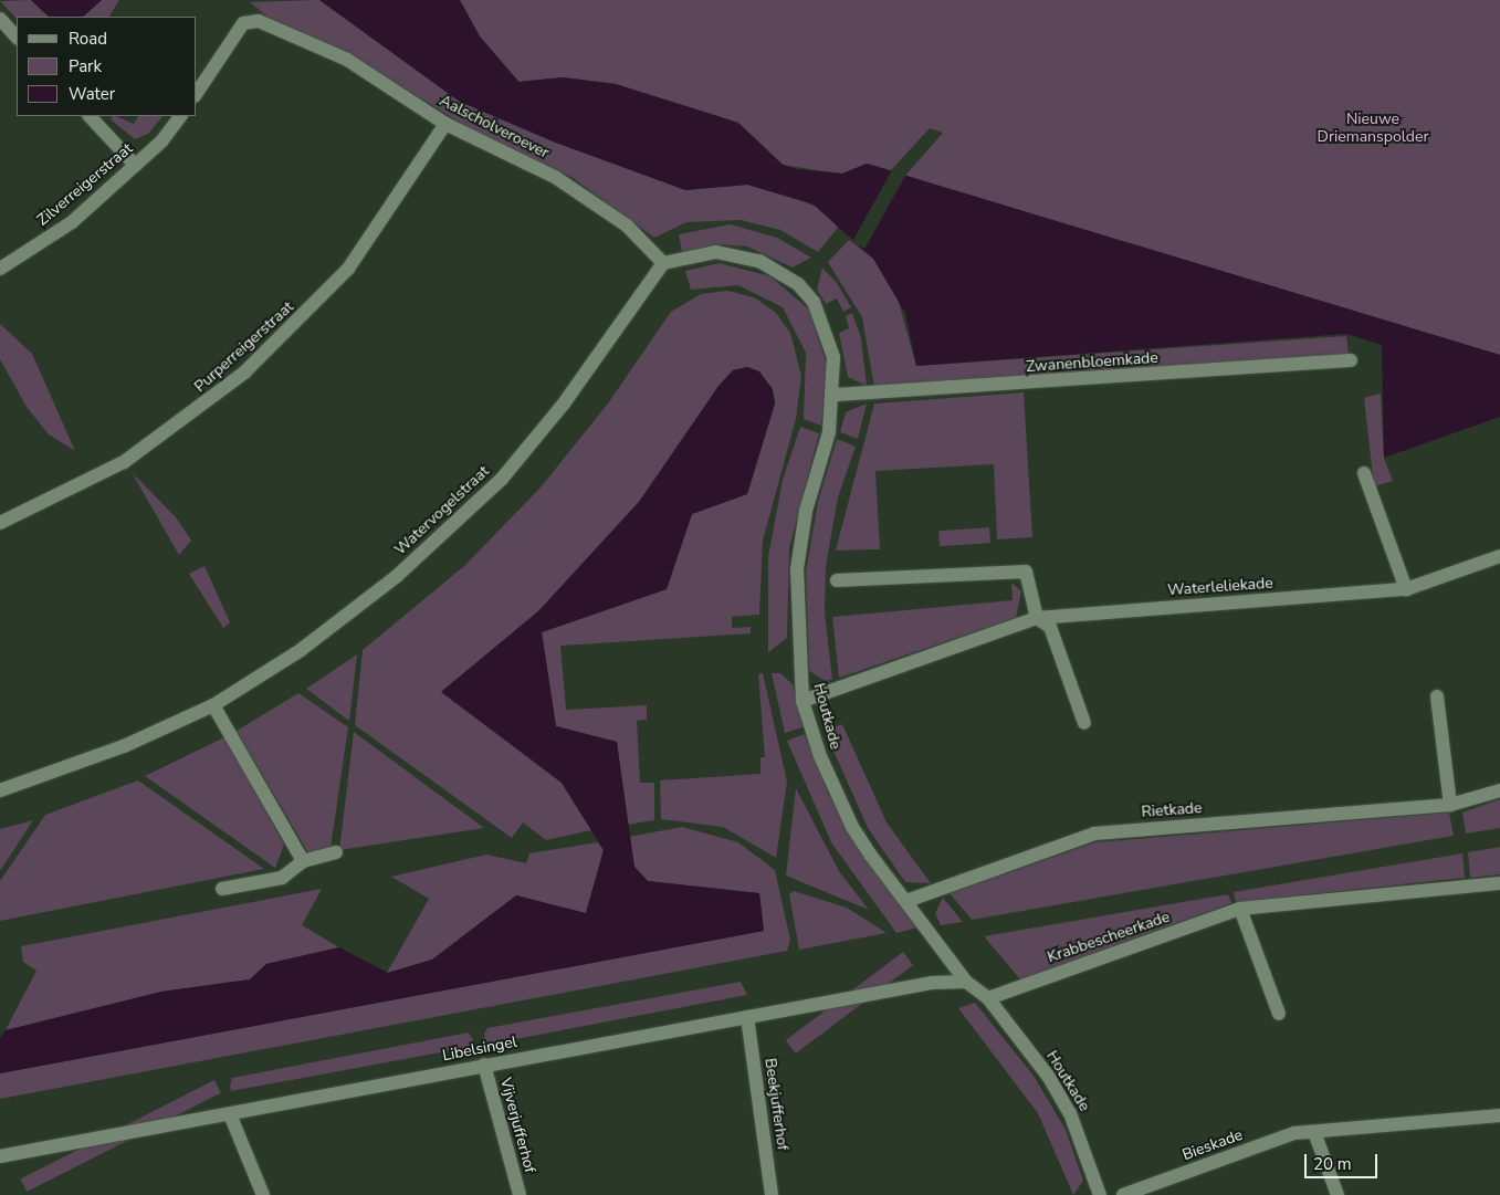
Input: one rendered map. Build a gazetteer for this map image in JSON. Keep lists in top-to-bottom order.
{
  "streets": {
    "street": [
      "Aalscholveroever",
      "Zilverreigerstraat",
      "Purperreigerstraat",
      "Zwanenbloemkade",
      "Watervogelstraat",
      "Waterleliekade",
      "Houtkade",
      "Rietkade",
      "Krabbescheerkade",
      "Libelsingel",
      "Beekjufferhof",
      "Vijverjufferhof",
      "Bieskade"
    ]
  },
  "crossings": [
    ["Aalscholveroever", "Purperreigerstraat"],
    ["Aalscholveroever", "Watervogelstraat"],
    ["Aalscholveroever", "Houtkade"],
    ["Zwanenbloemkade", "Houtkade"],
    ["Watervogelstraat", "Houtkade"],
    ["Waterleliekade", "Houtkade"],
    ["Houtkade", "Rietkade"],
    ["Houtkade", "Krabbescheerkade"],
    ["Houtkade", "Libelsingel"],
    ["Libelsingel", "Beekjufferhof"],
    ["Libelsingel", "Vijverjufferhof"]
  ],
  "parks": ["Nieuwe Driemanspolder"],
  "legend": ["Road", "Park", "Water"],
  "scale_bar": "20 m"
}
